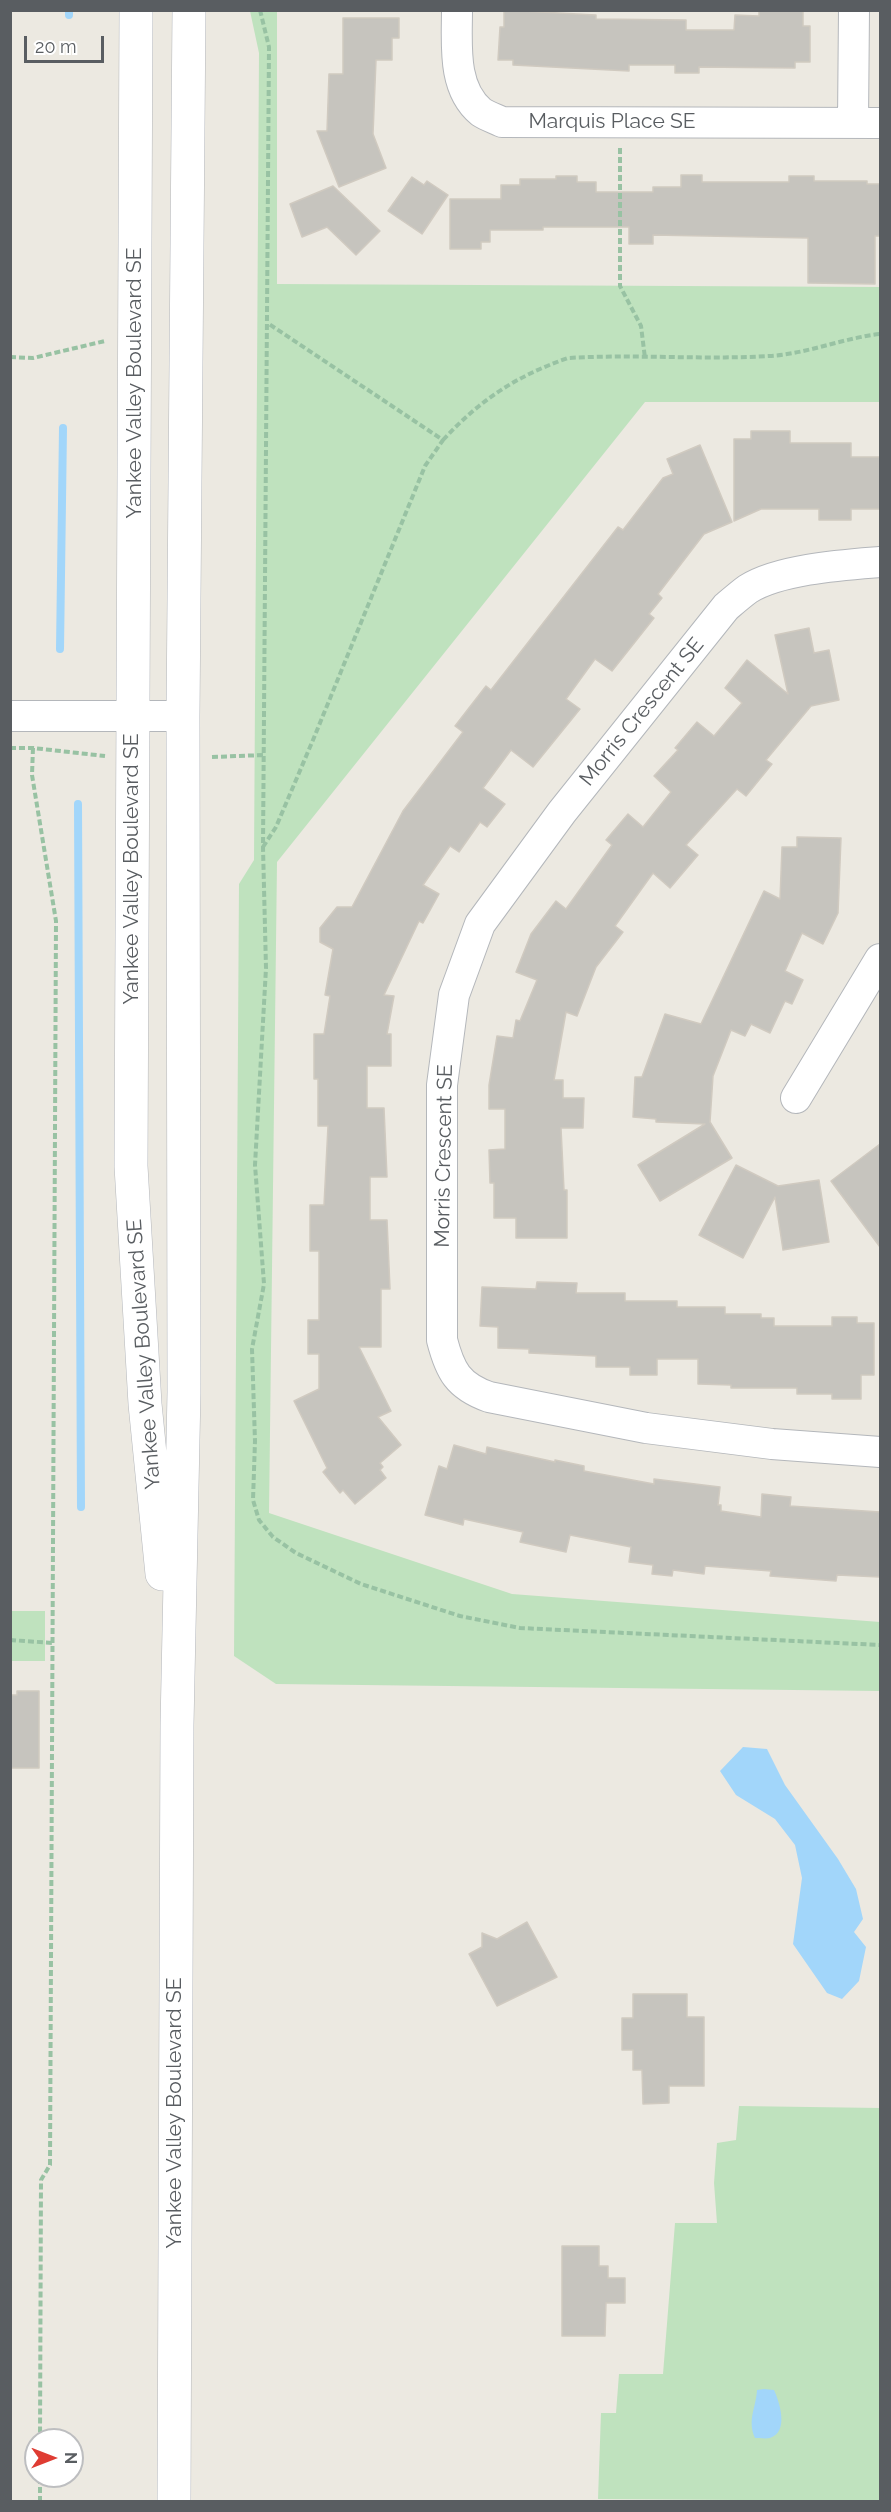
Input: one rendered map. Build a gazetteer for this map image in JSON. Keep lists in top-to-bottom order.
{
  "streets": {
    "street": ["Marquis Place SE", "Yankee Valley Boulevard SE", "Morris Crescent SE"]
  },
  "scale_bar": "20 m",
  "north": "right"
}
